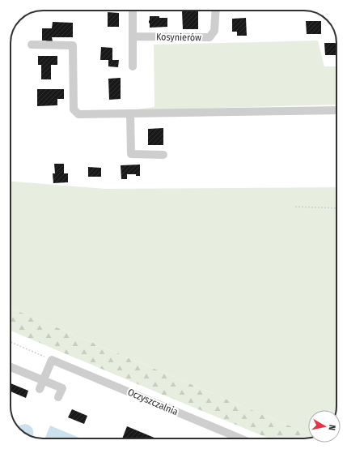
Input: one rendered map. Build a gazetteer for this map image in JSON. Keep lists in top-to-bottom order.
{
  "streets": {
    "street": ["Kosynierów", "Oczyszczalnia"]
  },
  "north": "right"
}
